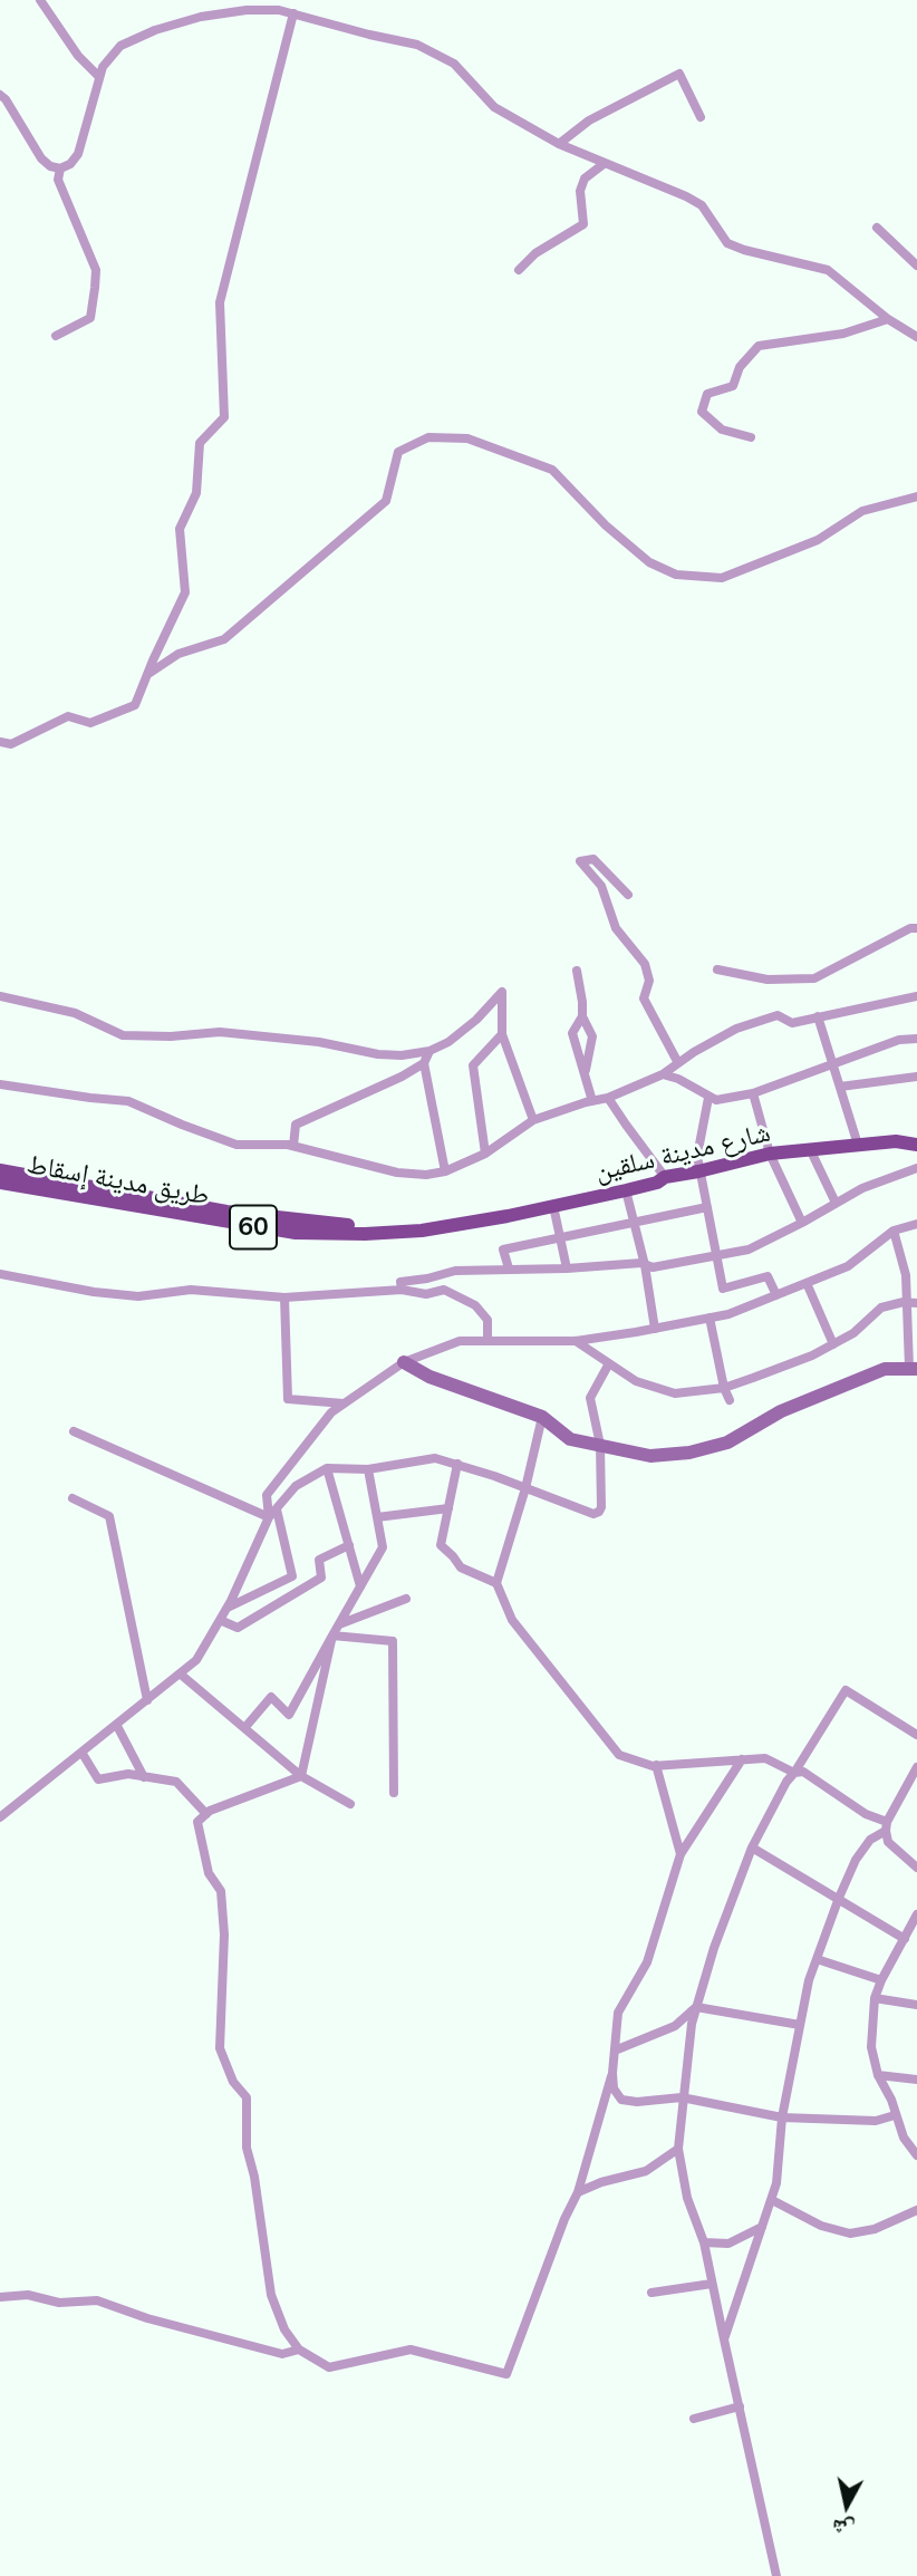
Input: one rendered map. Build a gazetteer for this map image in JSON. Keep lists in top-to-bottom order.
{
  "streets": {
    "main road": ["شارع مدينة سلقين", "طريق مدينة إسقاط", "60"]
  },
  "crossings": [
    ["شارع مدينة سلقين", "طريق مدينة إسقاط"],
    ["شارع مدينة سلقين", "60"],
    ["طريق مدينة إسقاط", "60"]
  ],
  "north": "bottom"
}
